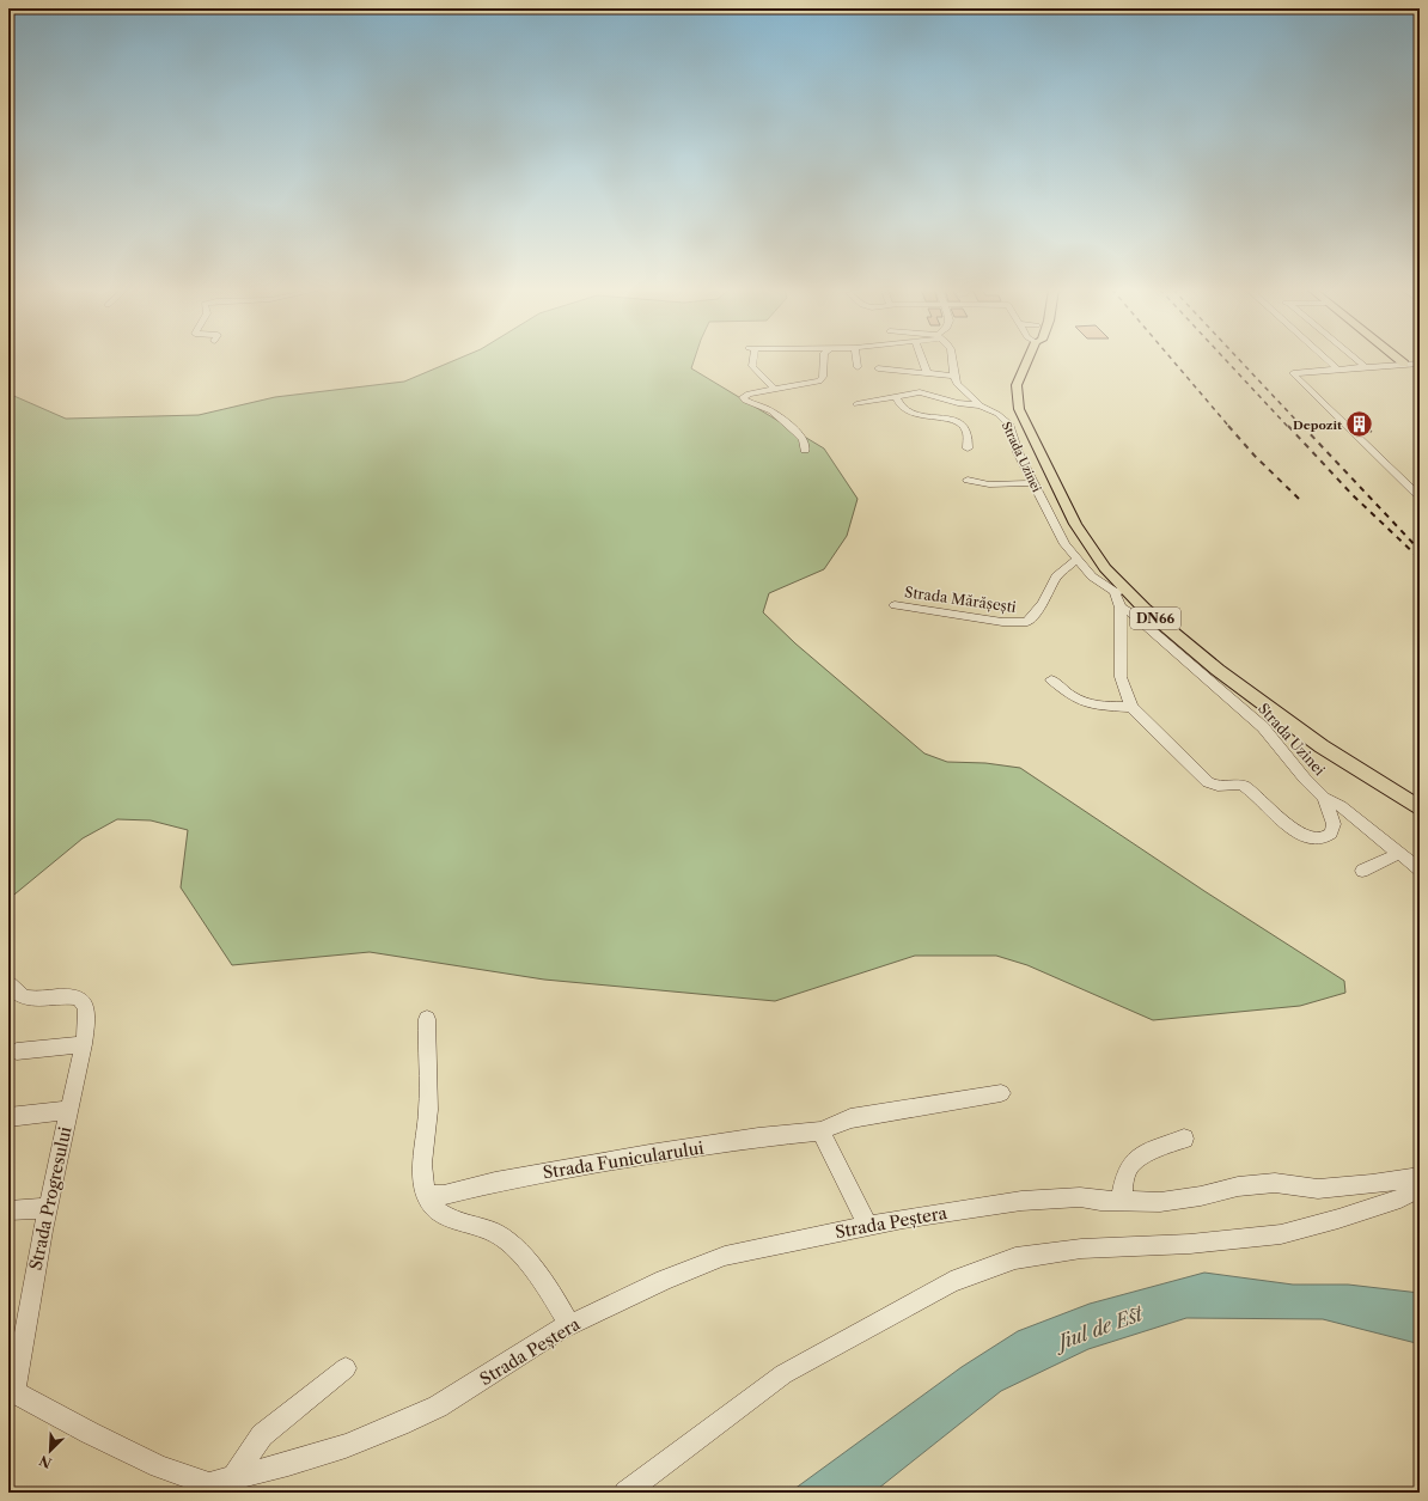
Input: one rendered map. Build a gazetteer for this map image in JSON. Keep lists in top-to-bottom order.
{
  "streets": {
    "main road": ["DN66"],
    "street": [
      "Strada Uzinei",
      "Strada Mărășești",
      "Strada Funicularului",
      "Strada Progresului",
      "Strada Peștera"
    ]
  },
  "crossings": [
    ["Strada Uzinei", "Strada Mărășești"],
    ["Strada Uzinei", "DN66"],
    ["Strada Progresului", "Strada Peștera"]
  ],
  "water": ["Jiul de Est"],
  "places": {
    "building": ["Depozit"]
  },
  "north": "bottom left"
}
